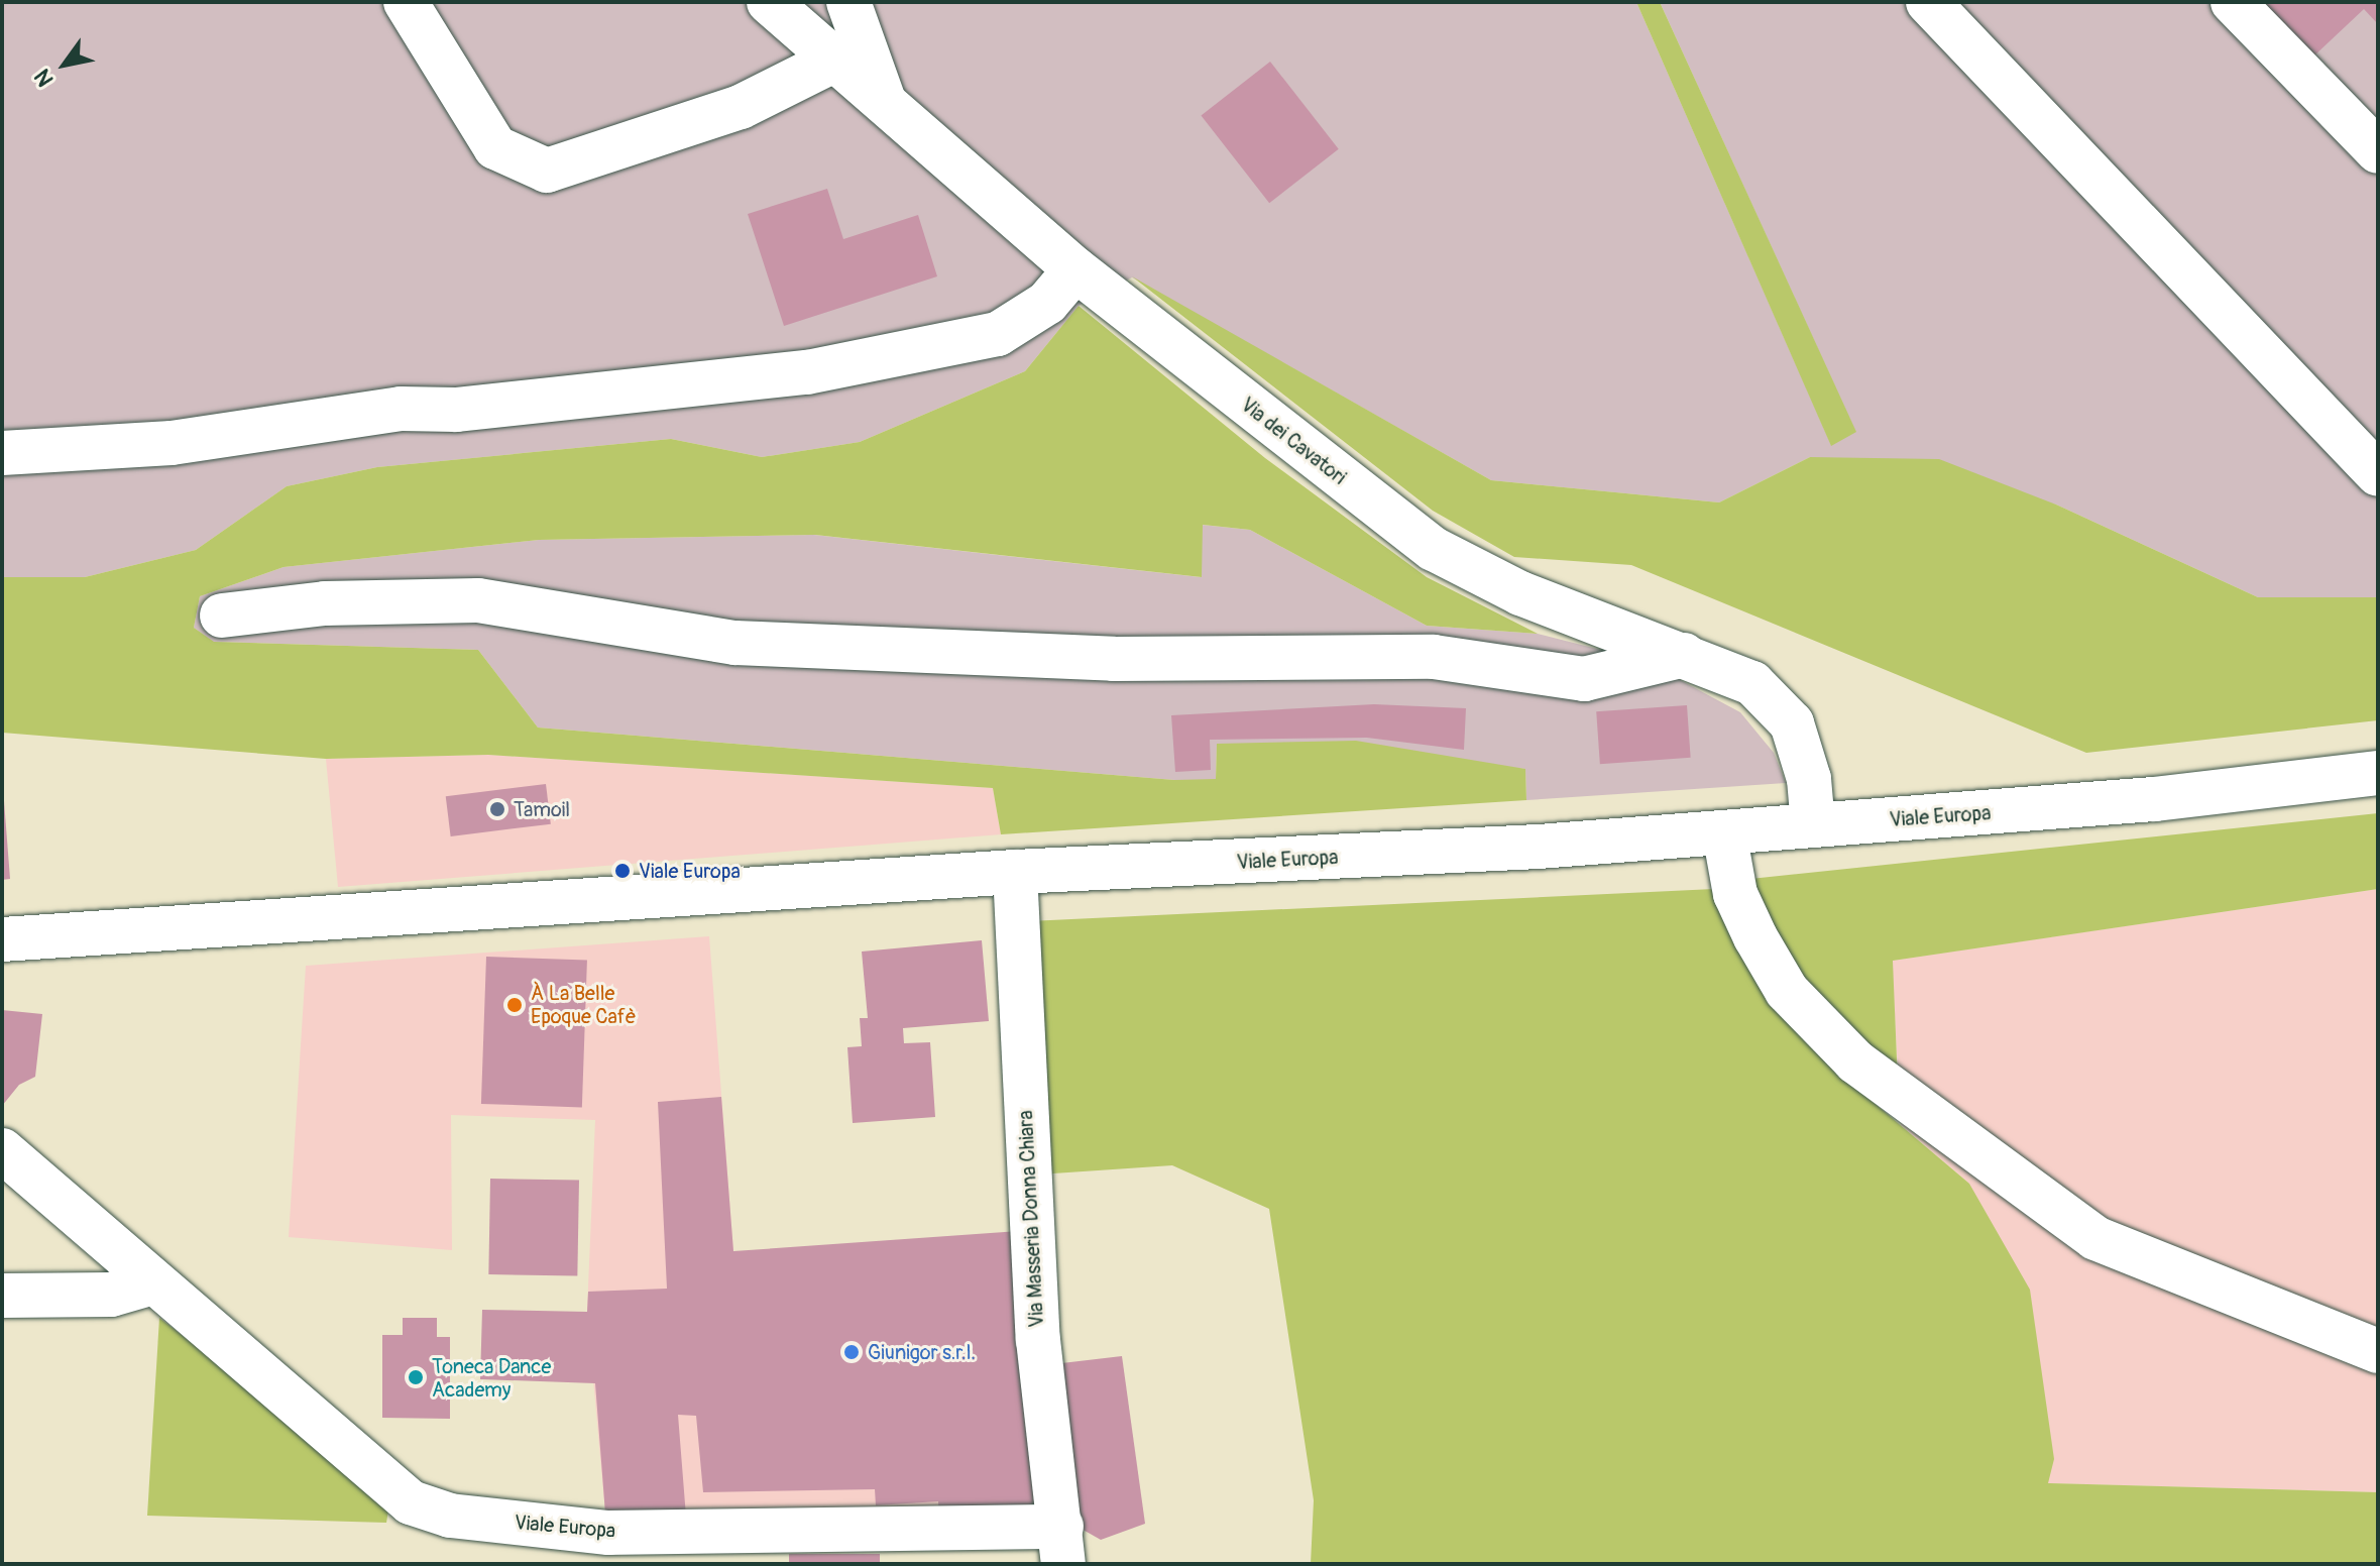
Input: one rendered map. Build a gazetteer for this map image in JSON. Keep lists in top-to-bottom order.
{
  "streets": {
    "street": ["Via dei Cavatori", "Viale Europa", "Via Masseria Donna Chiara"]
  },
  "crossings": [
    ["Via dei Cavatori", "Viale Europa"],
    ["Viale Europa", "Via Masseria Donna Chiara"]
  ],
  "places": [
    "Tamoil",
    "Viale Europa",
    "À La Belle Epoque Cafè",
    "Giunigor s.r.l.",
    "Toneca Dance Academy"
  ],
  "north": "bottom left"
}
